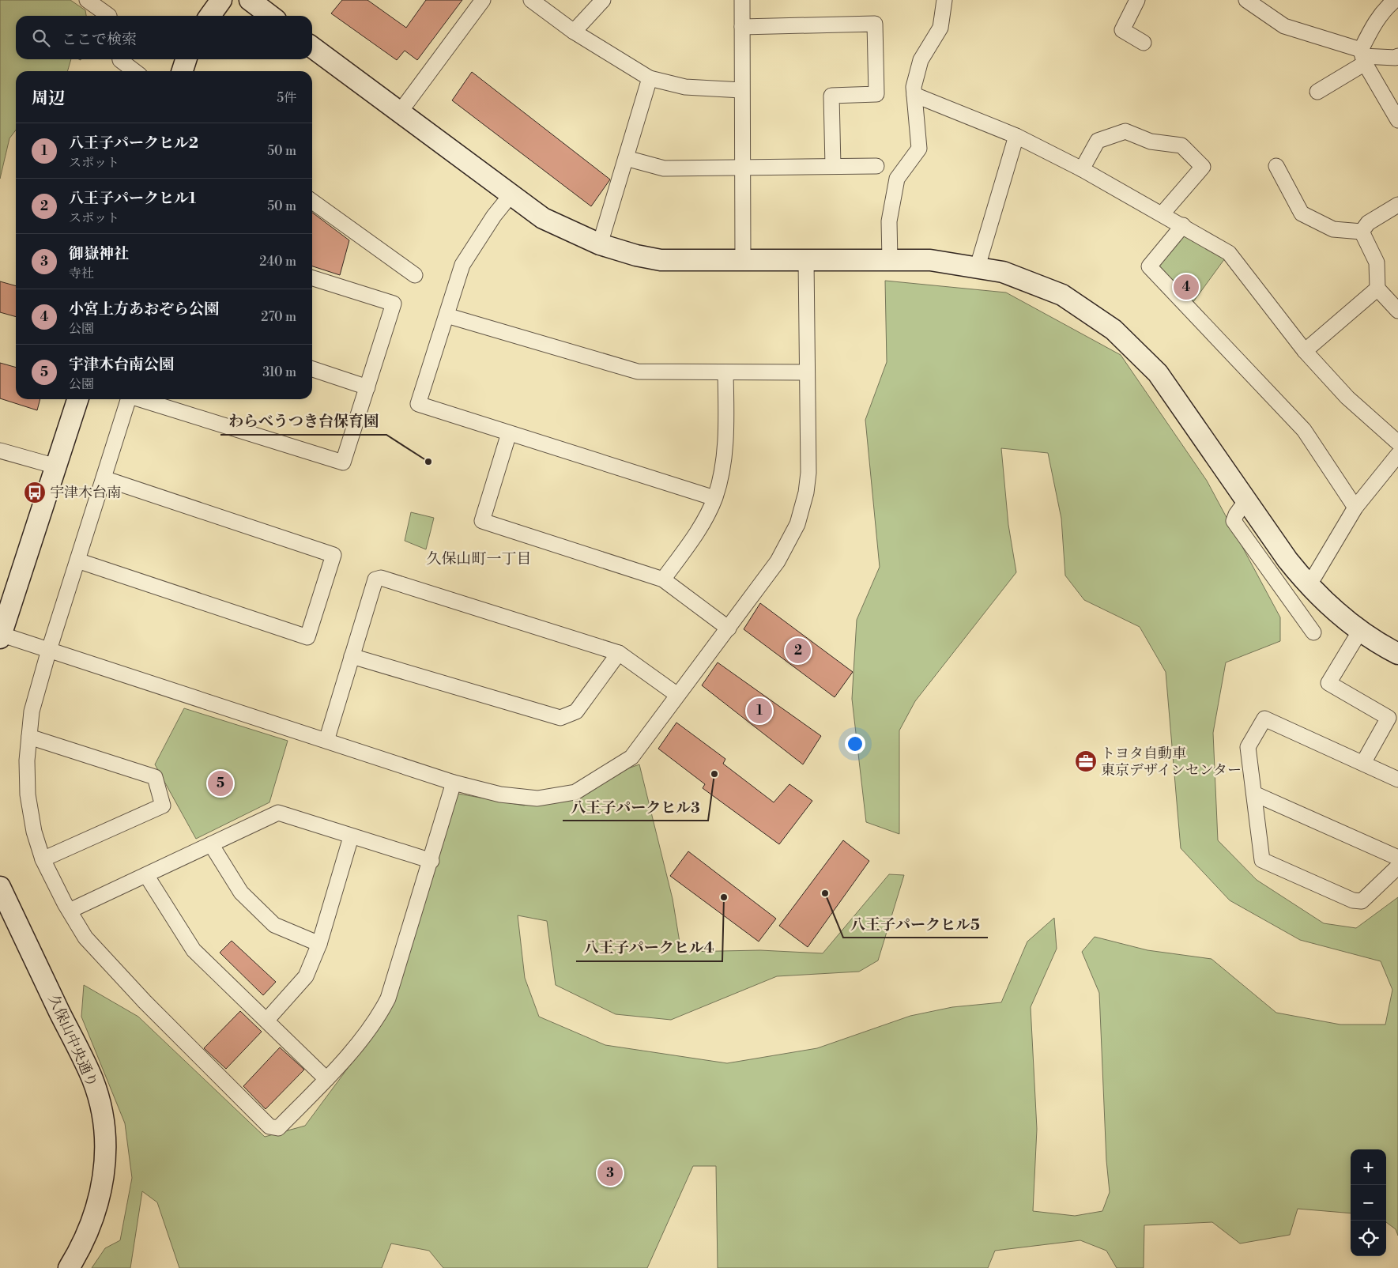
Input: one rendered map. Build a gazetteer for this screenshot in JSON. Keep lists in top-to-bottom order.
{
  "streets": {
    "street": ["久保山中央通り"]
  },
  "districts": ["久保山町一丁目"],
  "places": {
    "other": [
      "わらべうつき台保育園",
      "八王子パークヒル3",
      "八王子パークヒル5",
      "八王子パークヒル4"
    ],
    "bus stop": ["宇津木台南"],
    "office": ["トヨタ自動車 東京デザインセンター"]
  },
  "page": {
    "search": "ここで検索",
    "heading": ["周辺", "5件"],
    "list": [
      {
        "mark": "1",
        "name": "八王子パークヒル2",
        "note": "スポット",
        "value": "50 m"
      },
      {
        "mark": "2",
        "name": "八王子パークヒル1",
        "note": "スポット",
        "value": "50 m"
      },
      {
        "mark": "3",
        "name": "御嶽神社",
        "note": "寺社",
        "value": "240 m"
      },
      {
        "mark": "4",
        "name": "小宮上方あおぞら公園",
        "note": "公園",
        "value": "270 m"
      },
      {
        "mark": "5",
        "name": "宇津木台南公園",
        "note": "公園",
        "value": "310 m"
      }
    ],
    "pins": [
      "4",
      "2",
      "1",
      "5",
      "3"
    ],
    "map_buttons": ["+", "−"]
  }
}
